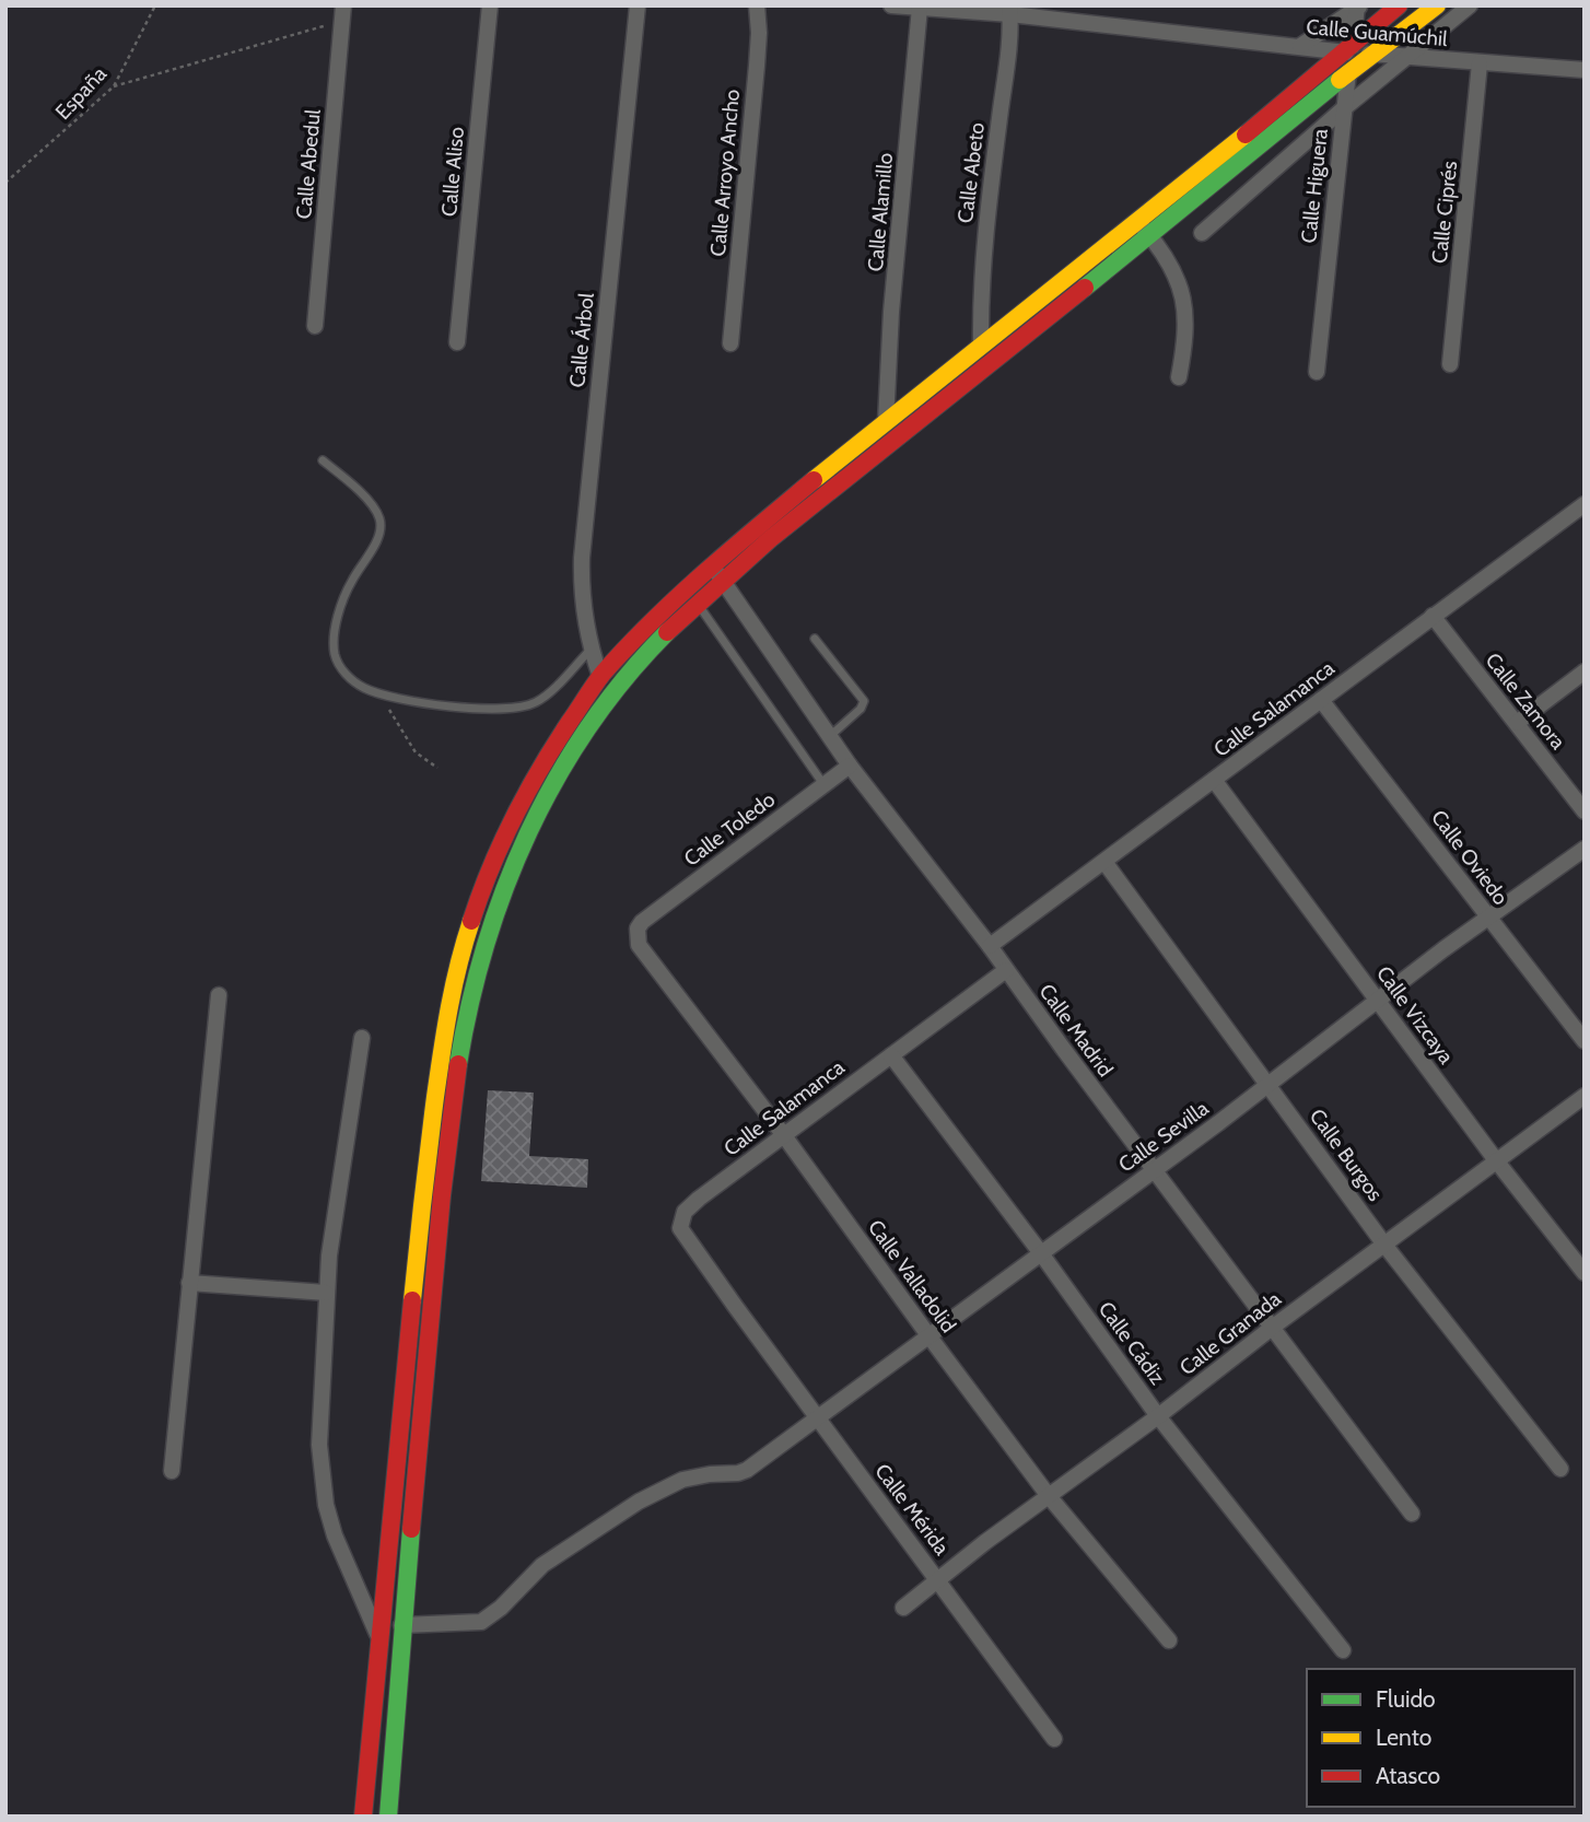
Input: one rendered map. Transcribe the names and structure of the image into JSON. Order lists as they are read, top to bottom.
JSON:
{
  "streets": {
    "street": [
      "Calle Guamúchil",
      "Calle Abedul",
      "Calle Aliso",
      "Calle Arroyo Ancho",
      "Calle Abeto",
      "Calle Higuera",
      "Calle Alamillo",
      "Calle Ciprés",
      "Calle Árbol",
      "Calle Zamora",
      "Calle Salamanca",
      "Calle Toledo",
      "Calle Oviedo",
      "Calle Vizcaya",
      "Calle Madrid",
      "Calle Sevilla",
      "Calle Burgos",
      "Calle Valladolid",
      "Calle Granada",
      "Calle Cádiz",
      "Calle Mérida"
    ],
    "path": ["España"]
  },
  "crossings": [
    ["Calle Guamúchil", "Calle Abeto"],
    ["Calle Guamúchil", "Calle Higuera"],
    ["Calle Guamúchil", "Calle Alamillo"],
    ["Calle Guamúchil", "Calle Ciprés"],
    ["Calle Zamora", "Calle Salamanca"],
    ["Calle Salamanca", "Calle Oviedo"],
    ["Calle Salamanca", "Calle Vizcaya"],
    ["Calle Salamanca", "Calle Madrid"],
    ["Calle Salamanca", "Calle Burgos"],
    ["Calle Salamanca", "Calle Valladolid"],
    ["Calle Salamanca", "Calle Cádiz"],
    ["Calle Salamanca", "Calle Mérida"],
    ["Calle Toledo", "Calle Madrid"],
    ["Calle Toledo", "Calle Valladolid"],
    ["Calle Oviedo", "Calle Sevilla"],
    ["Calle Vizcaya", "Calle Sevilla"],
    ["Calle Vizcaya", "Calle Granada"],
    ["Calle Madrid", "Calle Sevilla"],
    ["Calle Madrid", "Calle Granada"],
    ["Calle Sevilla", "Calle Burgos"],
    ["Calle Sevilla", "Calle Valladolid"],
    ["Calle Sevilla", "Calle Cádiz"],
    ["Calle Sevilla", "Calle Mérida"],
    ["Calle Burgos", "Calle Granada"],
    ["Calle Valladolid", "Calle Granada"],
    ["Calle Granada", "Calle Cádiz"],
    ["Calle Granada", "Calle Mérida"]
  ],
  "legend": ["Fluido", "Lento", "Atasco"]
}
